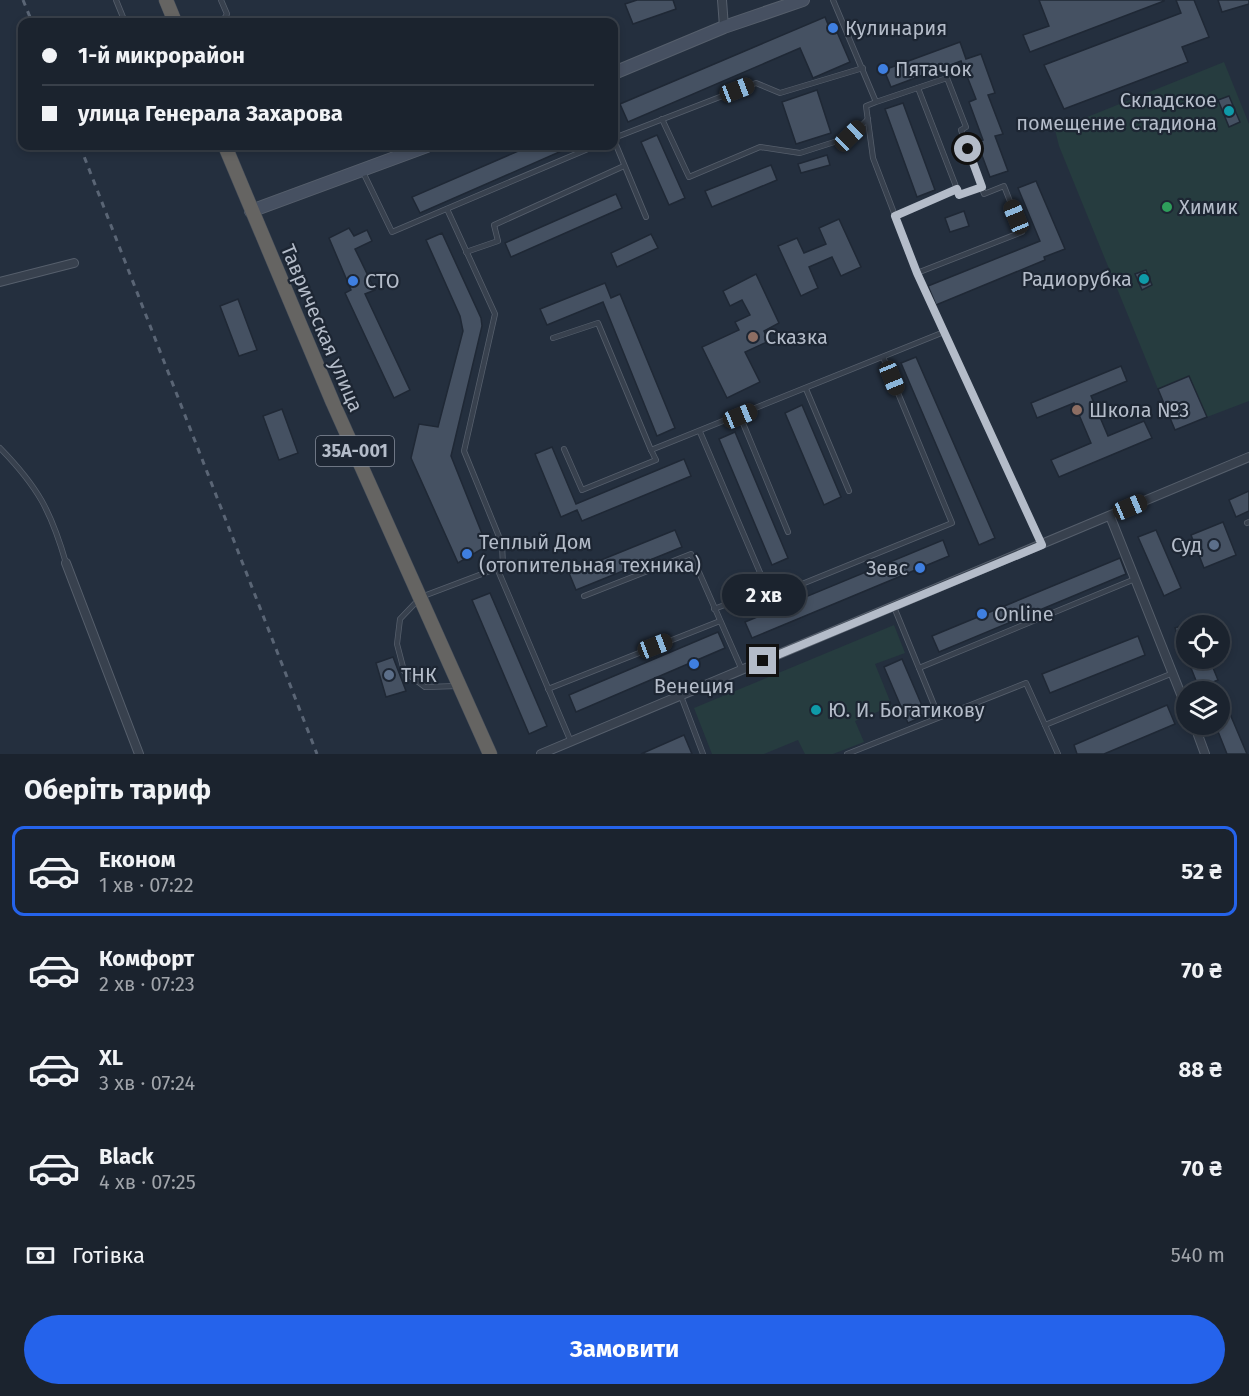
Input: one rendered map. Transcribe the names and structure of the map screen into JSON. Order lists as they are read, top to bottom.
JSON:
{
  "streets": {
    "highway": ["Таврическая улица", "35А-001"]
  },
  "places": [
    "Кулинария",
    "Пятачок",
    "Складское помещение стадиона",
    "Химик",
    "Радиорубка",
    "СТО",
    "Сказка",
    "Школа №3",
    "Суд",
    "Теплый Дом (отопительная техника)",
    "Зевс",
    "Online",
    "Венеция",
    "ТНК",
    "Ю. И. Богатикову"
  ],
  "page": {
    "banner": ["1-й микрорайон", "улица Генерала Захарова"],
    "bubble": "2 хв",
    "heading": "Оберіть тариф",
    "list": [
      {
        "name": "Економ",
        "note": "1 хв · 07:22",
        "value": "52 ₴"
      },
      {
        "name": "Комфорт",
        "note": "2 хв · 07:23",
        "value": "70 ₴"
      },
      {
        "name": "XL",
        "note": "3 хв · 07:24",
        "value": "88 ₴"
      },
      {
        "name": "Black",
        "note": "4 хв · 07:25",
        "value": "70 ₴"
      }
    ],
    "pay": ["Готівка", "540 m"],
    "buttons": "Замовити"
  }
}
